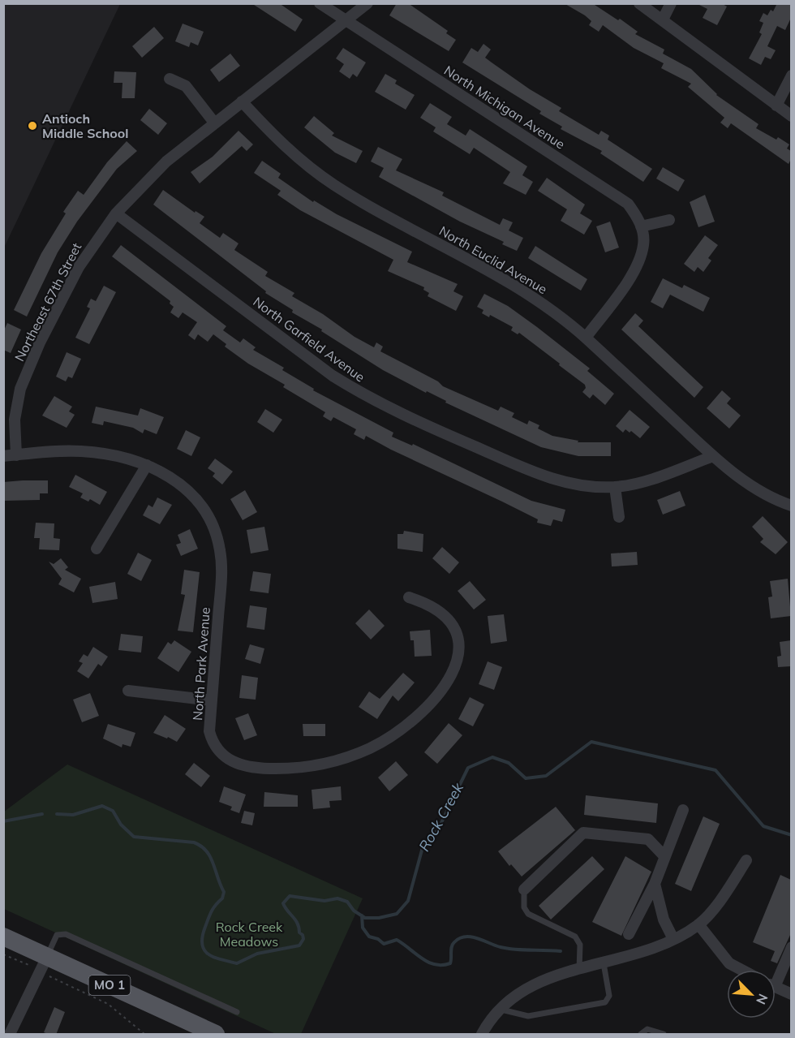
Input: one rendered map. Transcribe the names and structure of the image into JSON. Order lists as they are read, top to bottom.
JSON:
{
  "streets": {
    "main road": ["MO 1"],
    "street": [
      "North Michigan Avenue",
      "North Euclid Avenue",
      "Northeast 67th Street",
      "North Garfield Avenue",
      "North Park Avenue"
    ]
  },
  "crossings": [
    ["North Michigan Avenue", "Northeast 67th Street"],
    ["North Euclid Avenue", "Northeast 67th Street"],
    ["North Euclid Avenue", "North Garfield Avenue"],
    ["Northeast 67th Street", "North Garfield Avenue"],
    ["Northeast 67th Street", "North Park Avenue"]
  ],
  "water": ["Rock Creek"],
  "parks": ["Rock Creek Meadows"],
  "places": ["Antioch Middle School"],
  "north": "bottom right"
}
